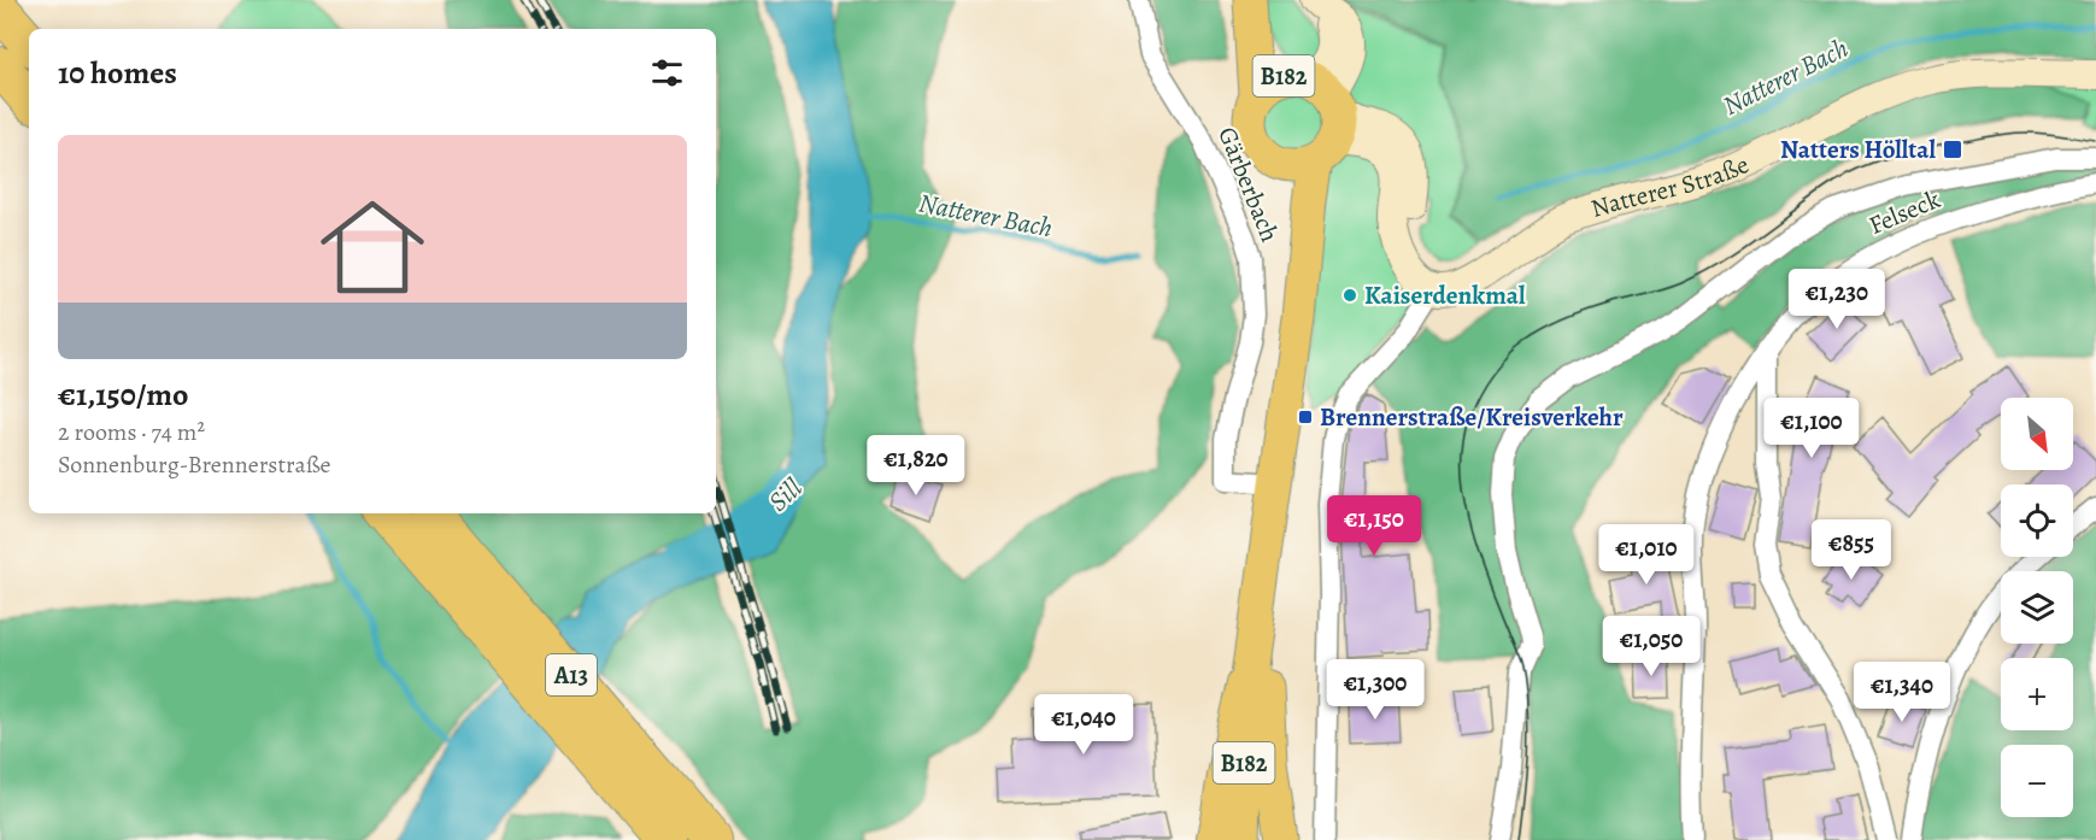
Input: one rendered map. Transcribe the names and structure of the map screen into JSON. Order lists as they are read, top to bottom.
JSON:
{
  "streets": {
    "highway": ["A13"],
    "main road": ["B182"],
    "street": ["Gärberbach", "Natterer Straße", "Felseck"]
  },
  "crossings": [
    ["B182", "Gärberbach"]
  ],
  "water": ["Natterer Bach", "Sill"],
  "places": {
    "transit": ["Natters Hölltal", "Brennerstraße/Kreisverkehr"],
    "other": ["Kaiserdenkmal"]
  },
  "north": "bottom right",
  "page": {
    "heading": "10 homes",
    "list": [
      {
        "name": "€1,150/mo",
        "note": "2 rooms · 74 m² · Sonnenburg-Brennerstraße"
      }
    ],
    "price": [
      "€1,230",
      "€1,100",
      "€1,820",
      "€1,150",
      "€855",
      "€1,010",
      "€1,050",
      "€1,300",
      "€1,340",
      "€1,040"
    ],
    "map_buttons": ["+", "−"]
  }
}
